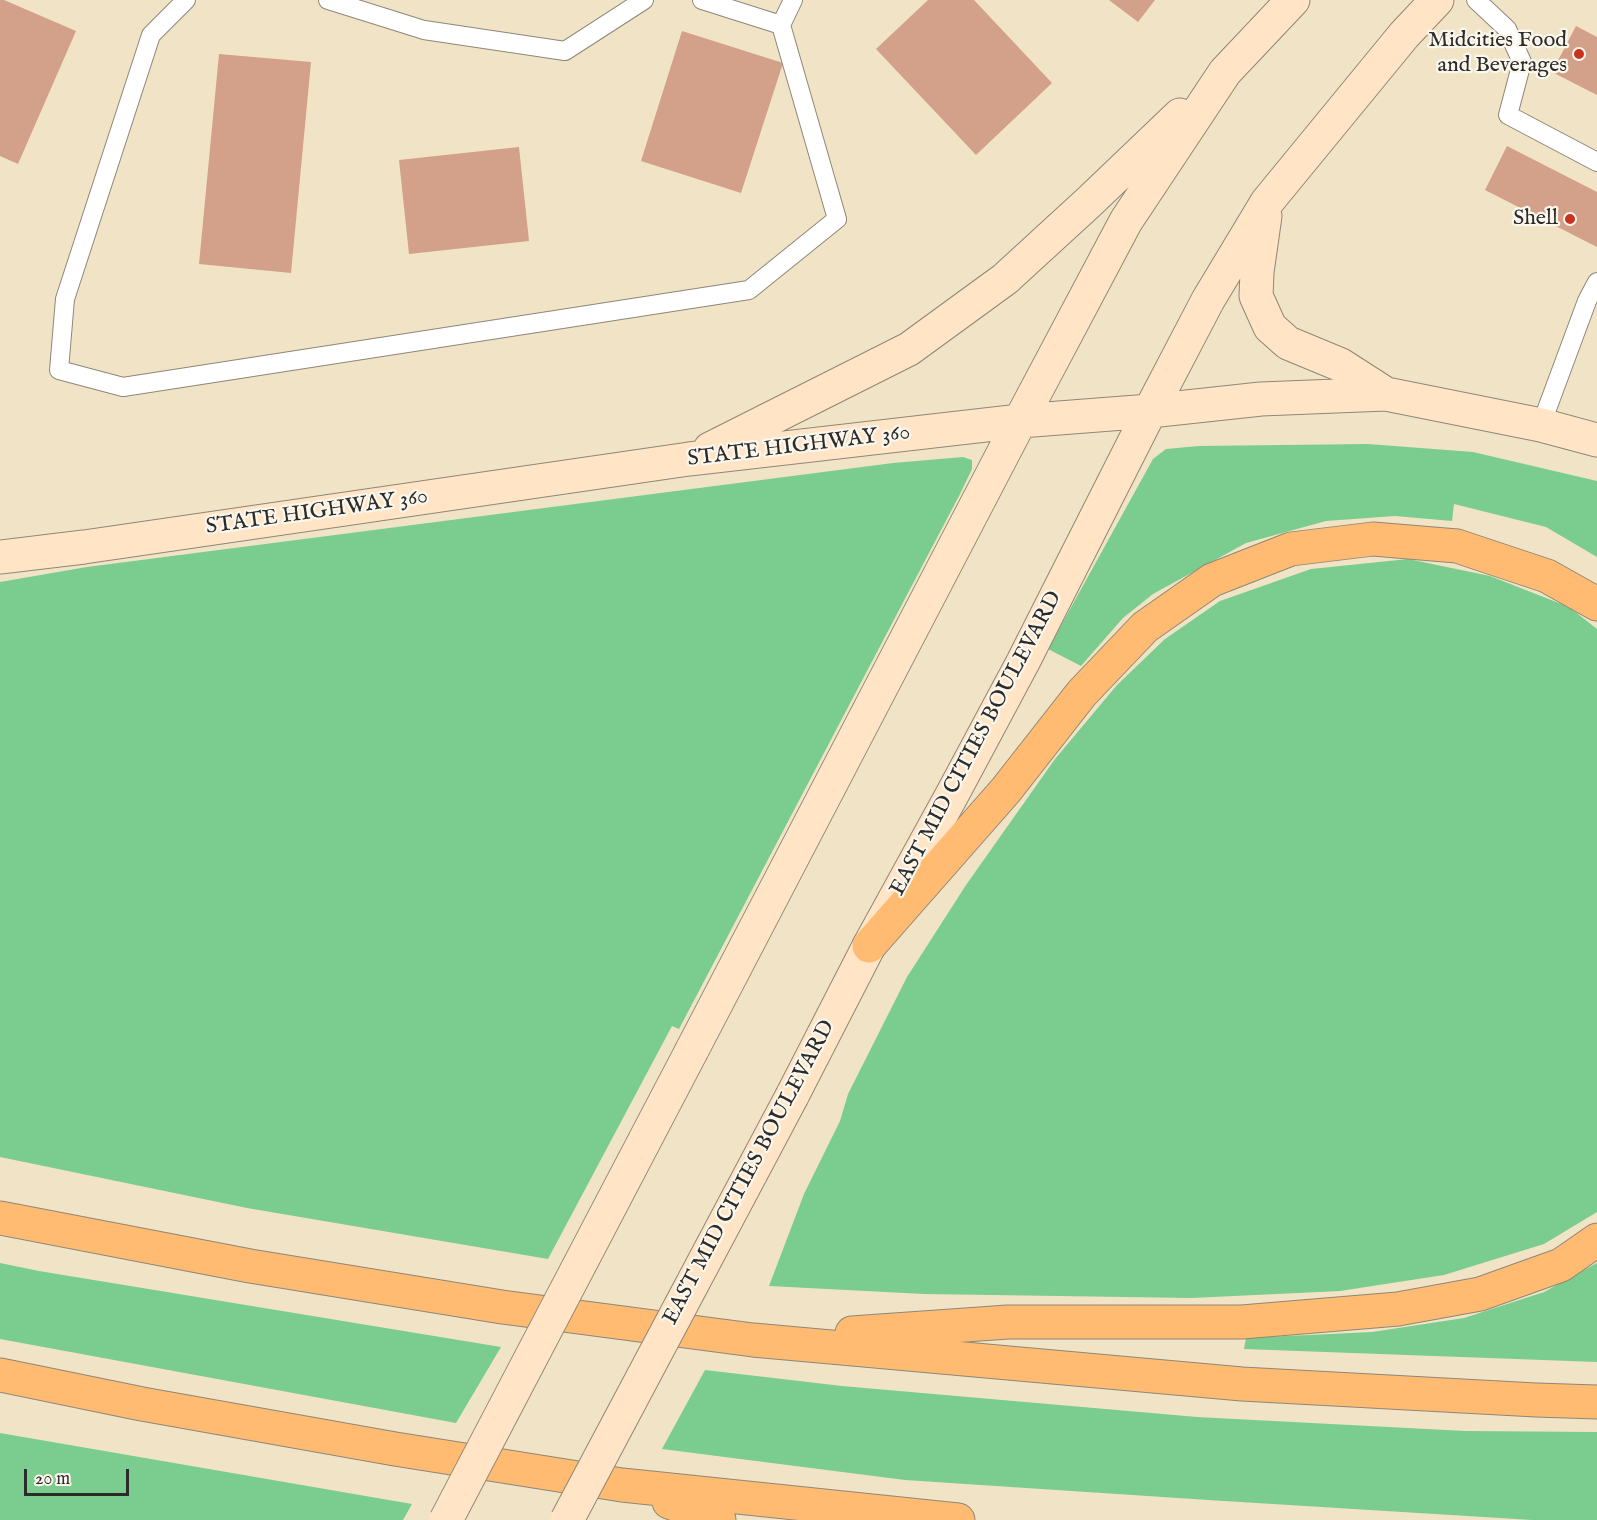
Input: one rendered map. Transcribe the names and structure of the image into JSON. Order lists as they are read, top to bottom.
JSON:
{
  "streets": {
    "main road": ["STATE HIGHWAY 360", "EAST MID CITIES BOULEVARD"]
  },
  "crossings": [
    ["STATE HIGHWAY 360", "EAST MID CITIES BOULEVARD"]
  ],
  "places": ["Midcities Food and Beverages", "Shell"],
  "scale_bar": "20 m"
}
